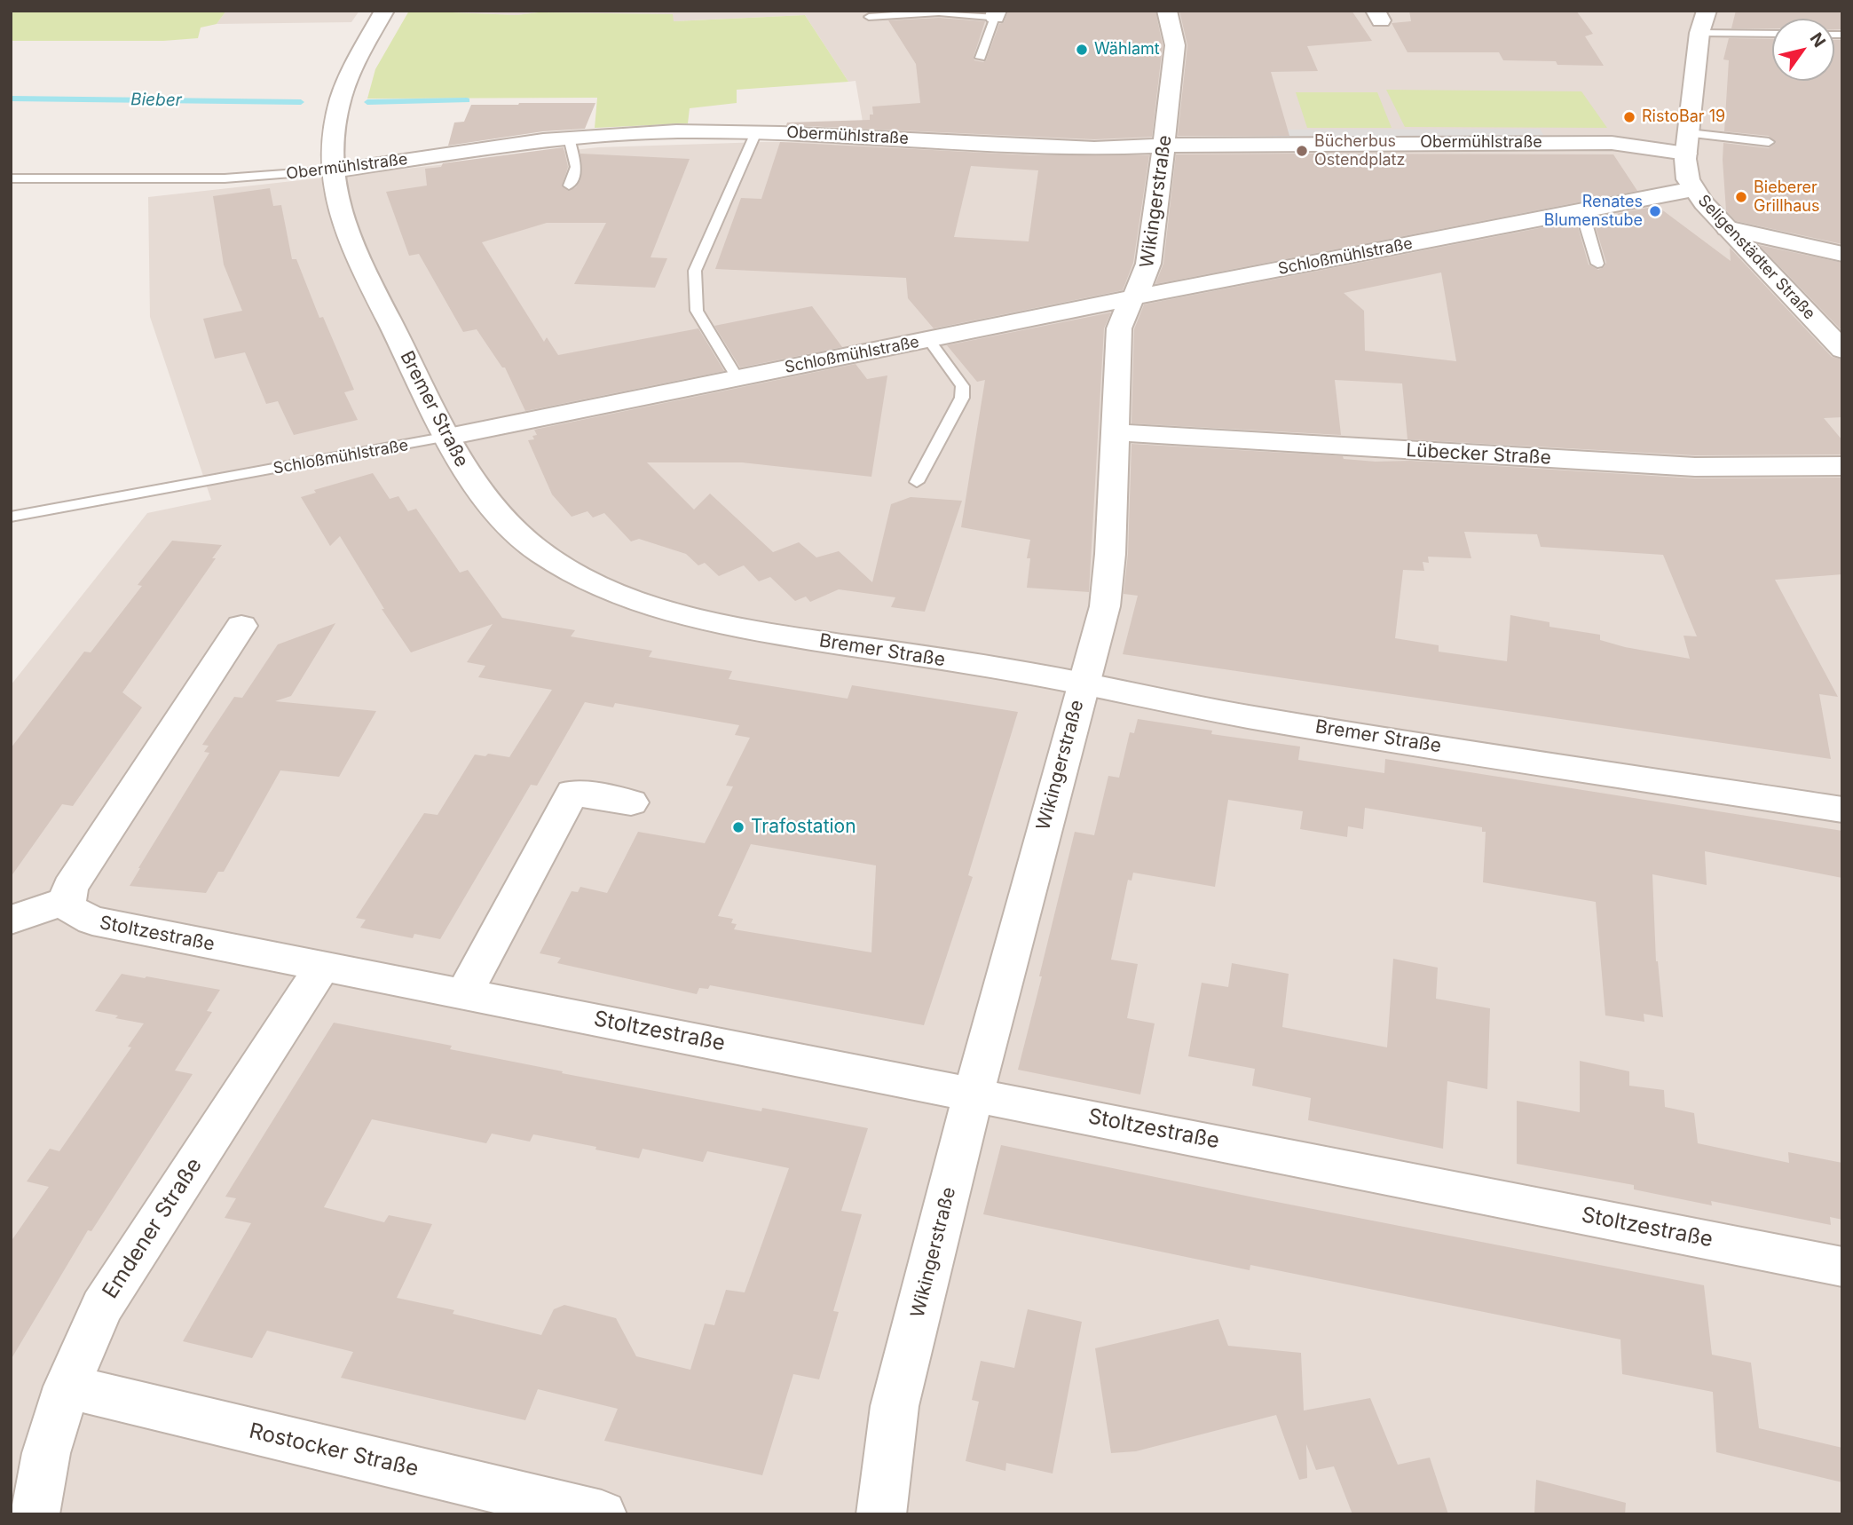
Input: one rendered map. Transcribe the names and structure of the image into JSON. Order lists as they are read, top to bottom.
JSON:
{
  "streets": {
    "street": [
      "Obermühlstraße",
      "Wikingerstraße",
      "Schloßmühlstraße",
      "Seligenstädter Straße",
      "Bremer Straße",
      "Lübecker Straße",
      "Stoltzestraße",
      "Emdener Straße",
      "Rostocker Straße"
    ]
  },
  "crossings": [
    ["Obermühlstraße", "Wikingerstraße"],
    ["Obermühlstraße", "Seligenstädter Straße"],
    ["Obermühlstraße", "Bremer Straße"],
    ["Wikingerstraße", "Schloßmühlstraße"],
    ["Wikingerstraße", "Bremer Straße"],
    ["Wikingerstraße", "Lübecker Straße"],
    ["Wikingerstraße", "Stoltzestraße"],
    ["Schloßmühlstraße", "Seligenstädter Straße"],
    ["Schloßmühlstraße", "Bremer Straße"],
    ["Stoltzestraße", "Emdener Straße"],
    ["Emdener Straße", "Rostocker Straße"]
  ],
  "water": ["Bieber"],
  "places": [
    "Wählamt",
    "RistoBar 19",
    "Bücherbus Ostendplatz",
    "Bieberer Grillhaus",
    "Renates Blumenstube",
    "Trafostation"
  ],
  "north": "top right"
}
